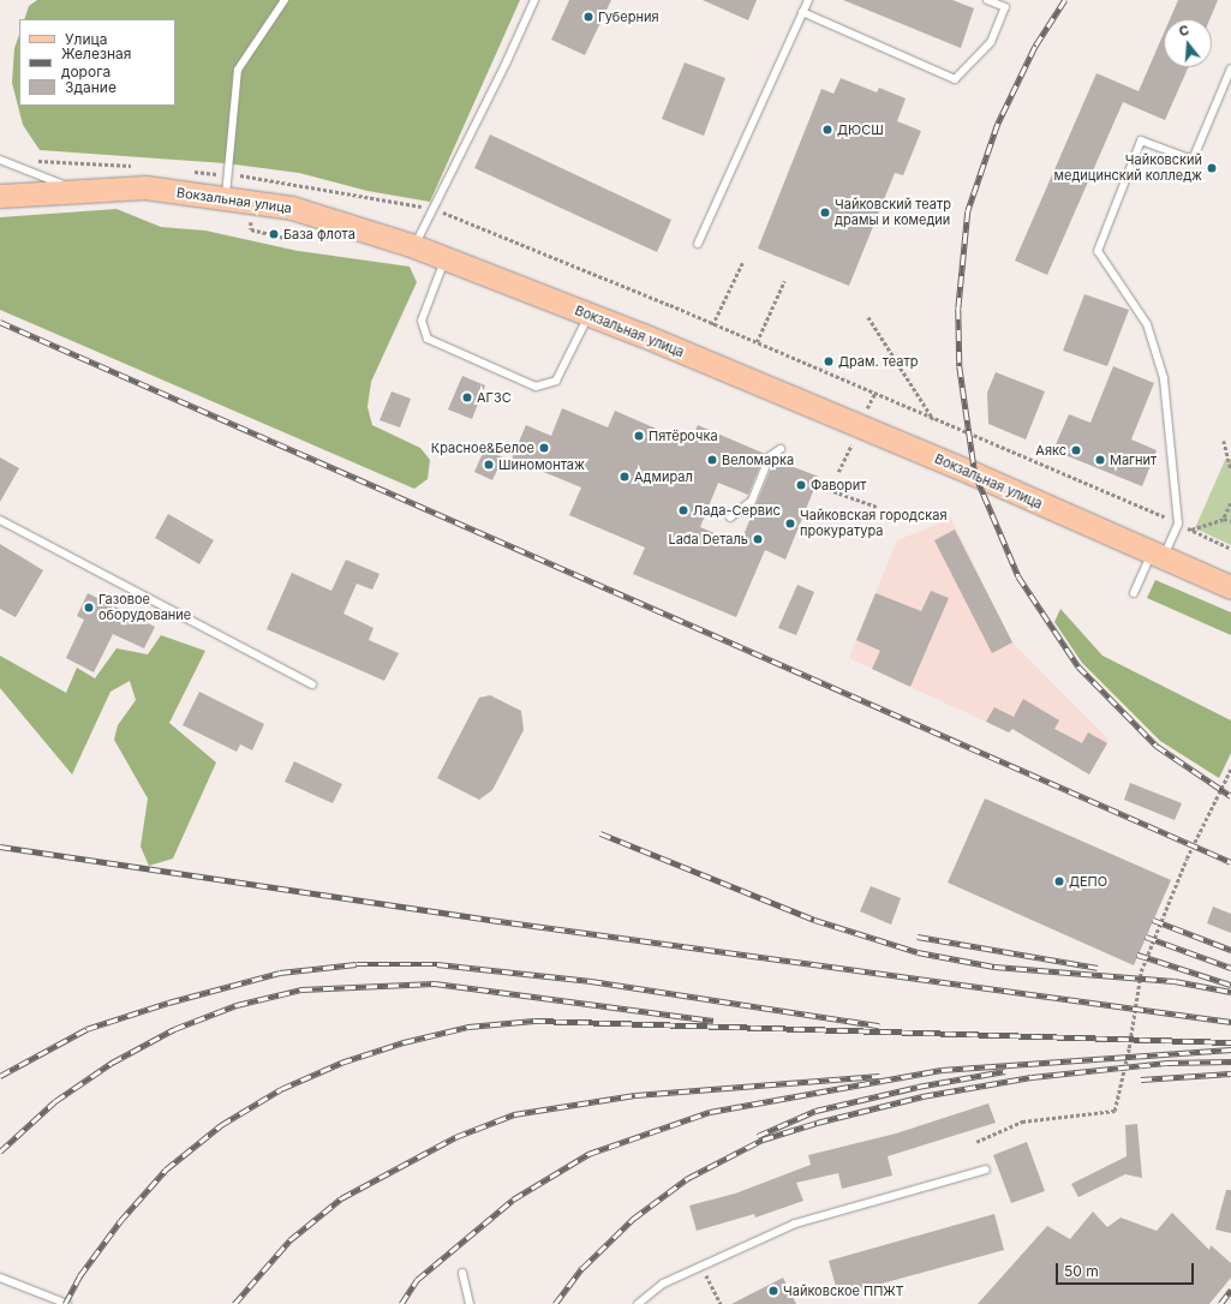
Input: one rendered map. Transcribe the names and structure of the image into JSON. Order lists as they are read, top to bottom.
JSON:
{
  "streets": {
    "main road": ["Вокзальная улица"]
  },
  "places": [
    "Губерния",
    "ДЮСШ",
    "Чайковский медицинский колледж",
    "Чайковский театр драмы и комедии",
    "База флота",
    "Драм. театр",
    "АГЗС",
    "Пятёрочка",
    "Красное&Белое",
    "Аякс",
    "Веломарка",
    "Магнит",
    "Шиномонтаж",
    "Адмирал",
    "Фаворит",
    "Лада-Сервис",
    "Чайковская городская прокуратура",
    "Lada Dеталь",
    "Газовое оборудование",
    "ДЕПО",
    "Чайковское ППЖТ"
  ],
  "legend": ["Улица", "Железная дорога", "Здание"],
  "scale_bar": "50 m",
  "north": "top"
}
